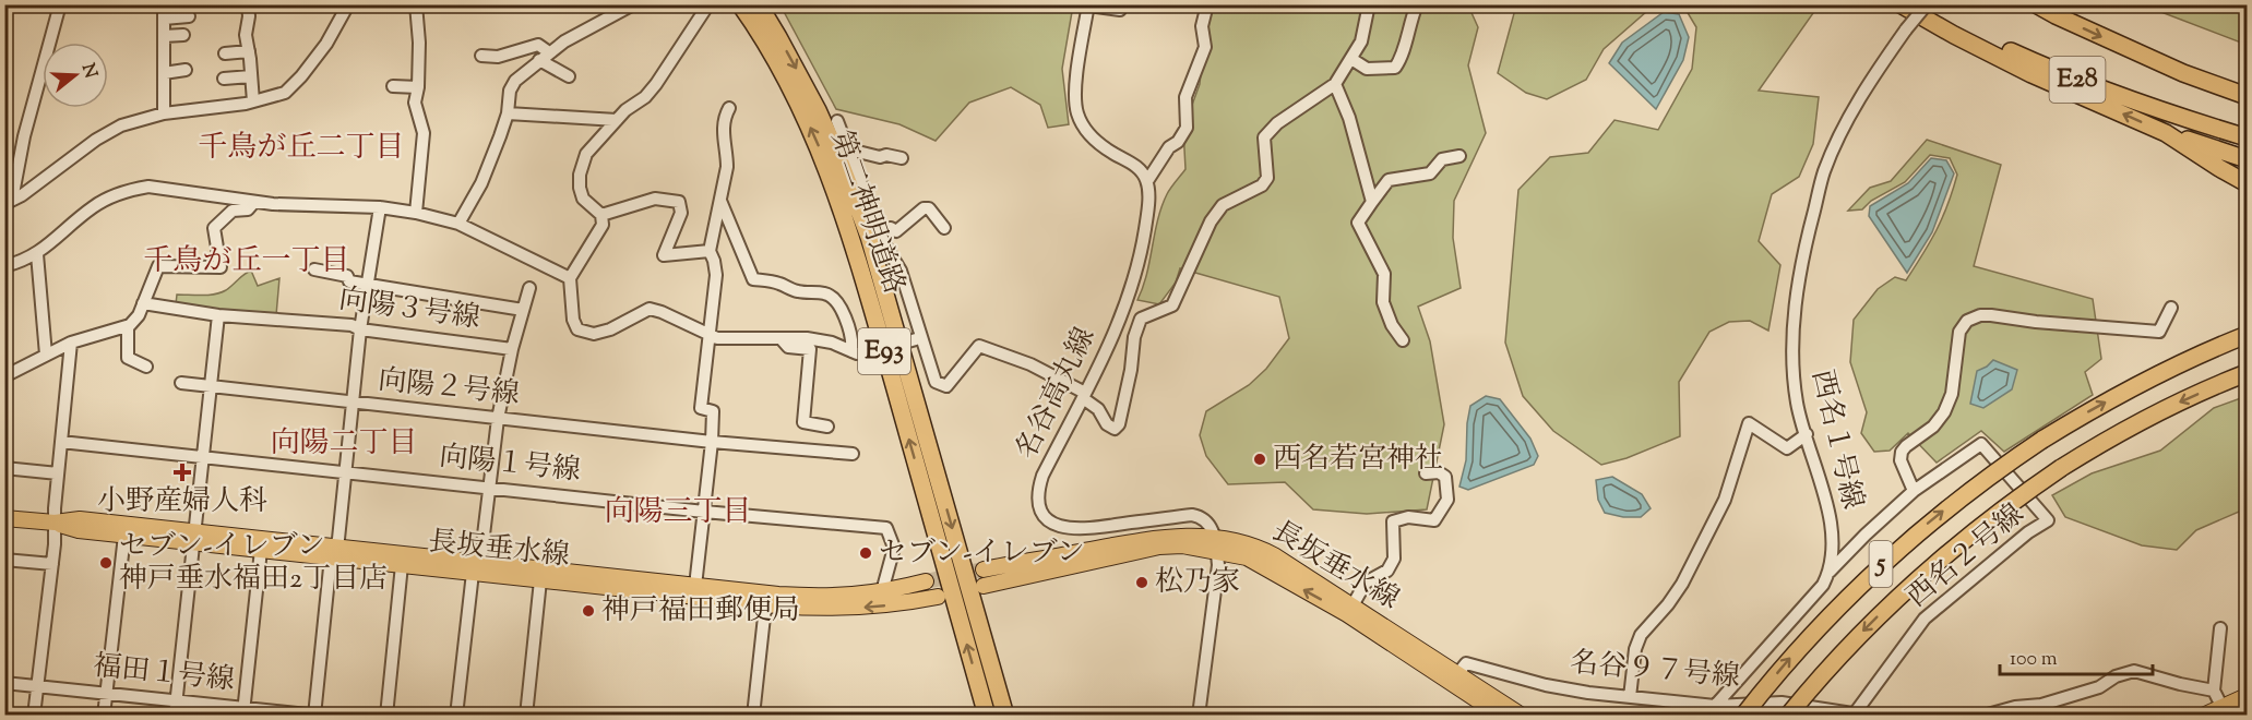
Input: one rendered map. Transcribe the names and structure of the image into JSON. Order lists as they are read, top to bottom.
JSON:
{
  "streets": {
    "highway": [
      "E28",
      "第二神明道路",
      "E93",
      "5"
    ],
    "main road": ["長坂垂水線"],
    "street": [
      "向陽３号線",
      "向陽２号線",
      "名谷高丸線",
      "西名１号線",
      "向陽１号線",
      "西名２号線",
      "名谷９７号線",
      "福田１号線"
    ]
  },
  "crossings": [
    ["名谷高丸線", "長坂垂水線"],
    ["西名１号線", "西名２号線"],
    ["向陽１号線", "長坂垂水線"],
    ["長坂垂水線", "名谷９７号線"],
    ["西名２号線", "名谷９７号線"]
  ],
  "districts": [
    "千鳥が丘二丁目",
    "千鳥が丘一丁目",
    "向陽二丁目",
    "向陽三丁目"
  ],
  "places": {
    "other": [
      "西名若宮神社",
      "セブン-イレブン",
      "セブン-イレブン 神戸垂水福田2丁目店",
      "松乃家",
      "神戸福田郵便局"
    ],
    "health": ["小野産婦人科"]
  },
  "scale_bar": "100 m",
  "north": "right"
}
